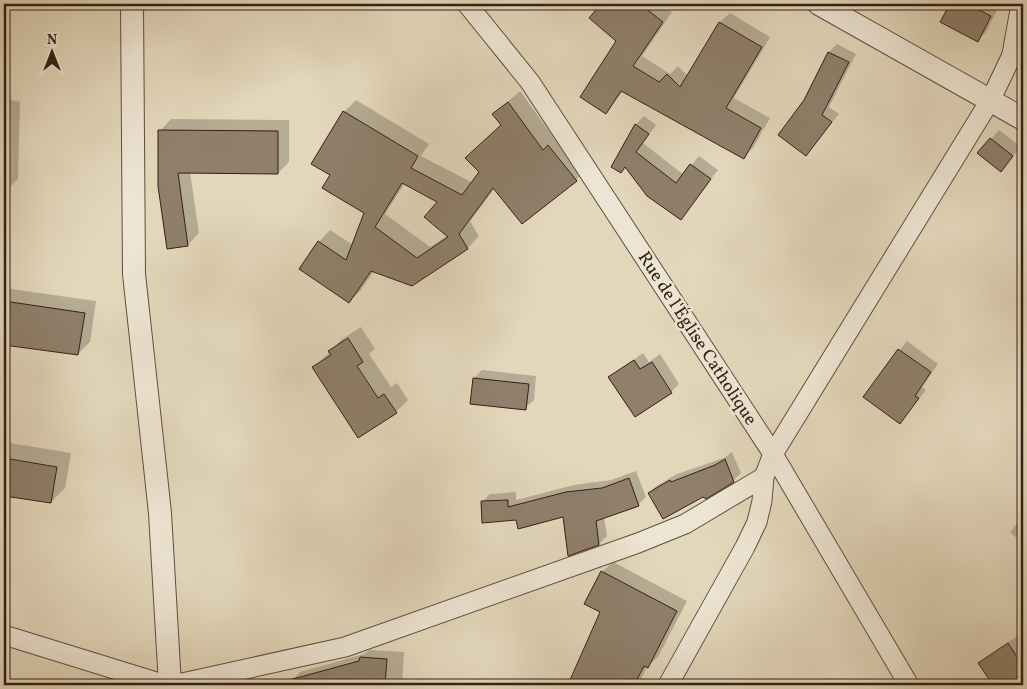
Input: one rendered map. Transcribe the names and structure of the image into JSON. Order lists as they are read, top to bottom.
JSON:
{
  "streets": {
    "street": ["Rue de l'Église Catholique"]
  },
  "north": "top"
}
